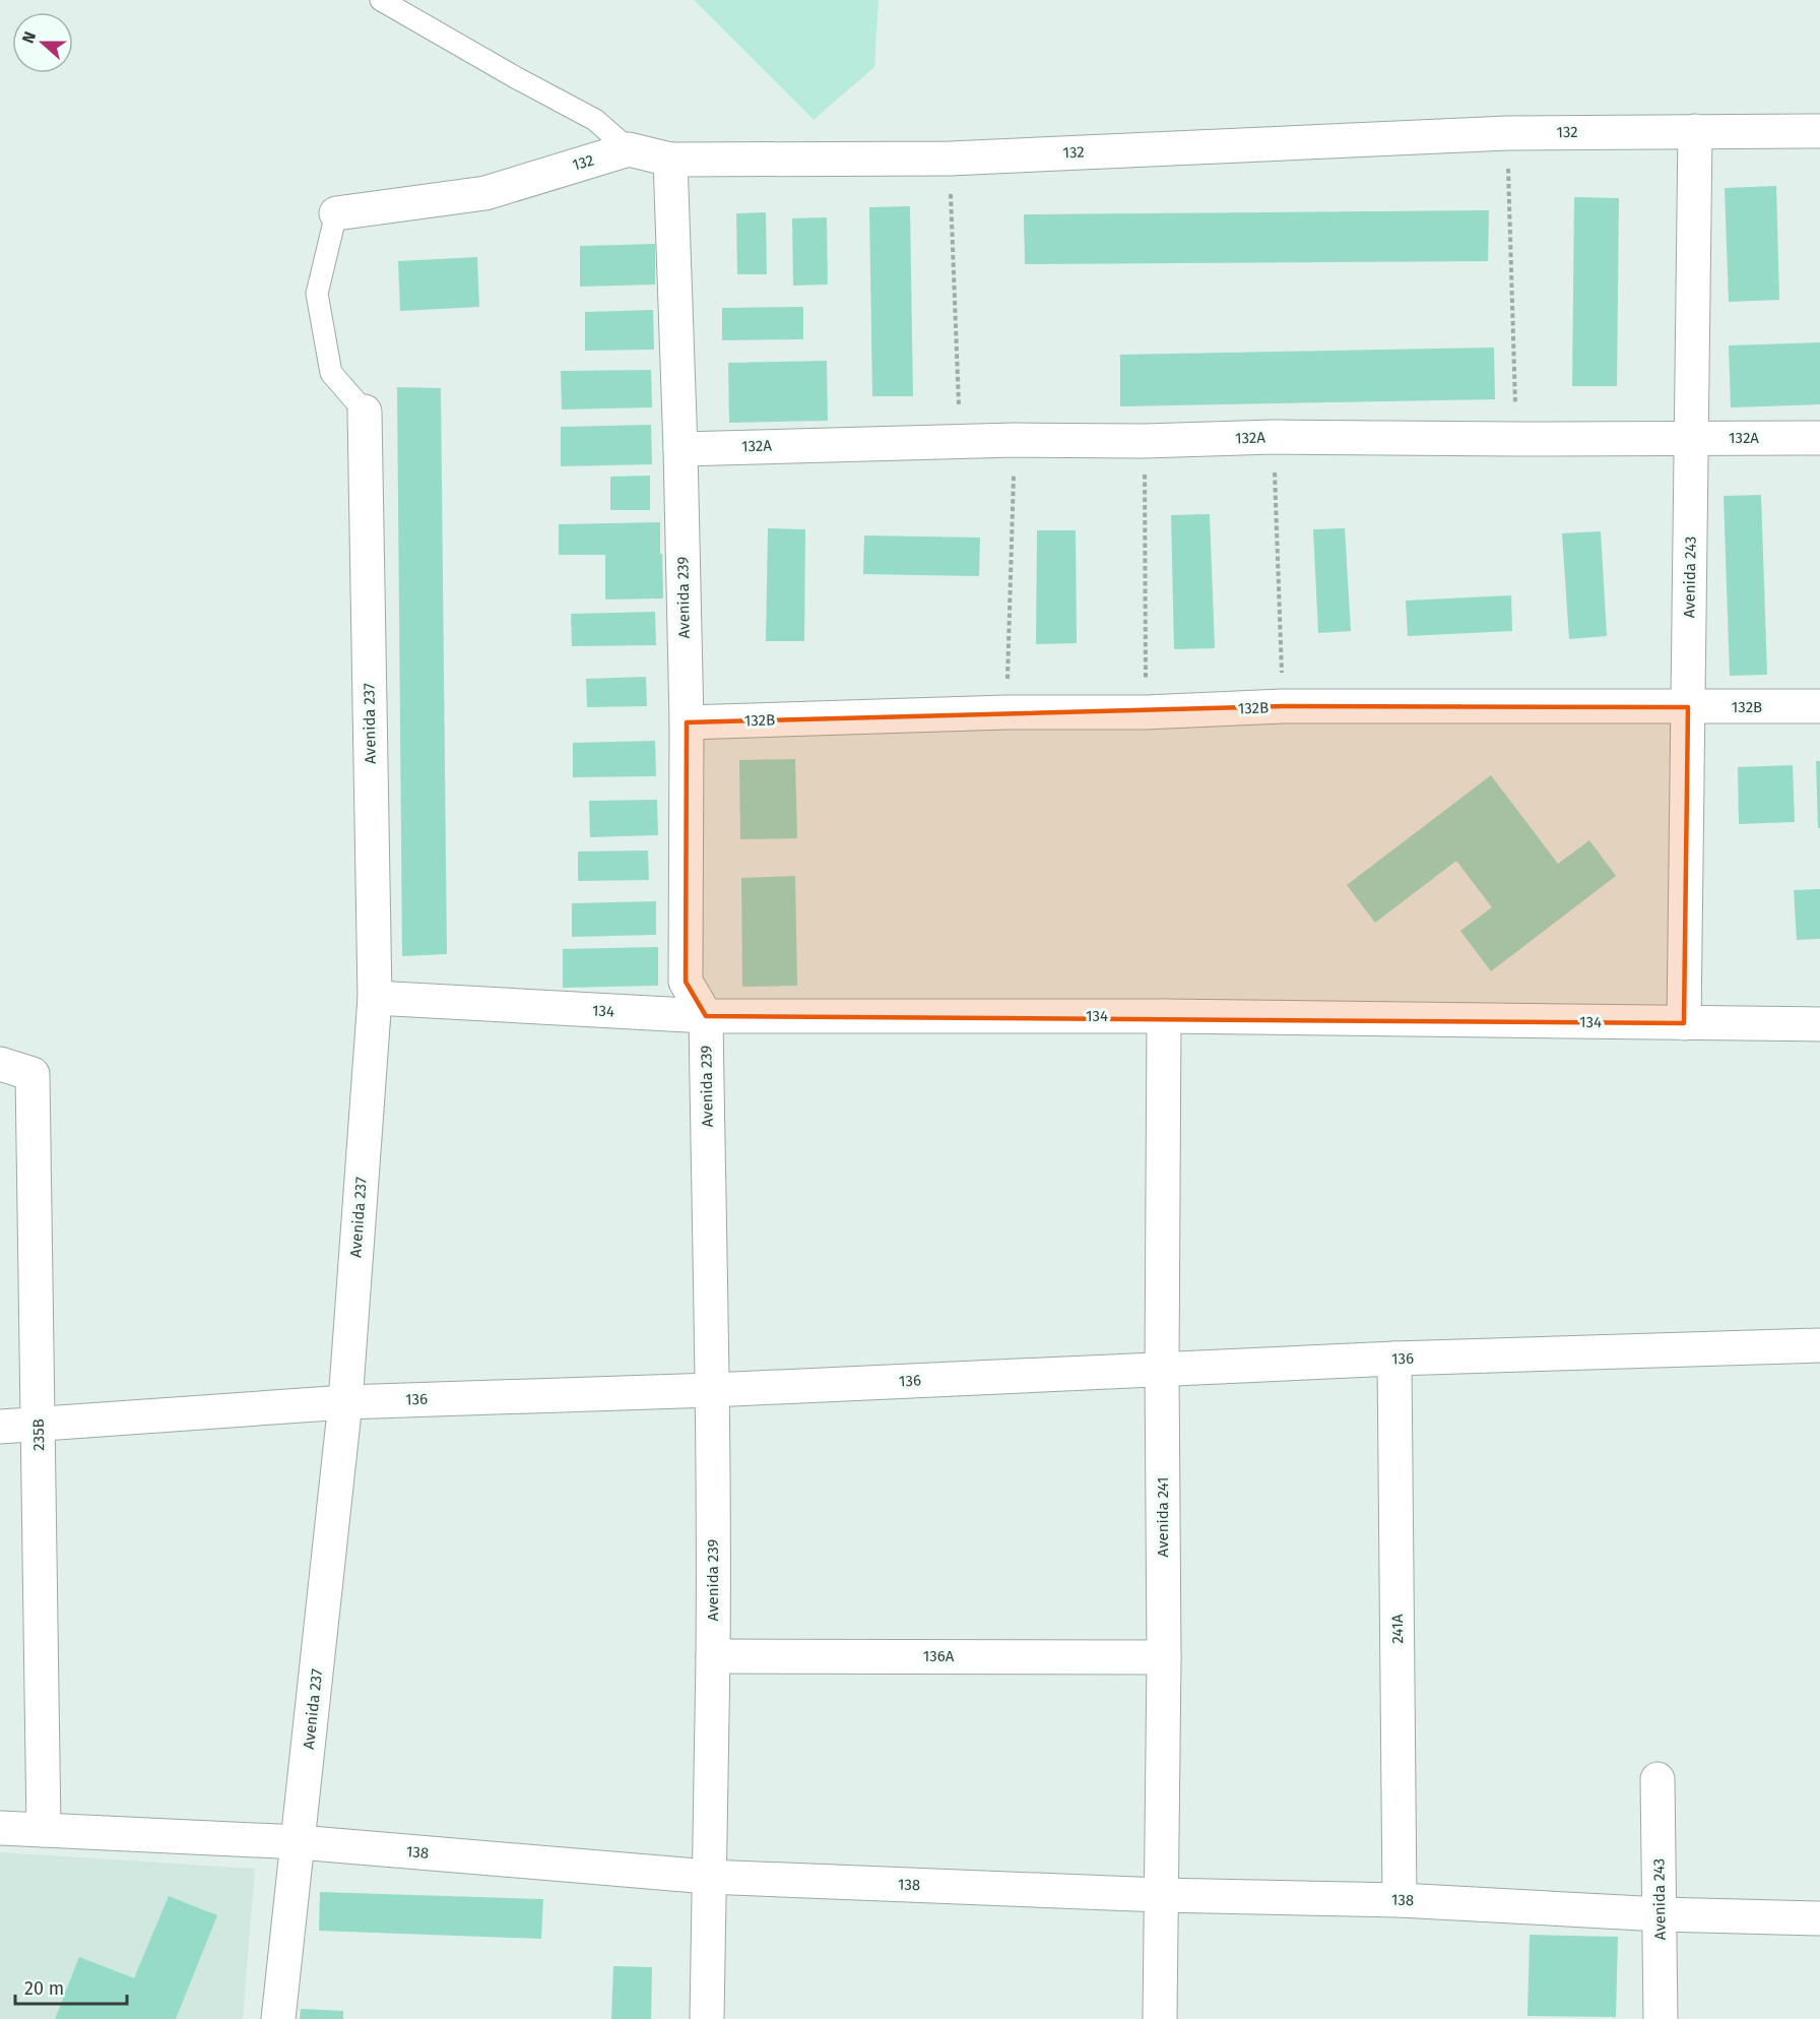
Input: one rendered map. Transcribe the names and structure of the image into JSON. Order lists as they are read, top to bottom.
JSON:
{
  "streets": {
    "street": [
      "132",
      "132A",
      "Avenida 243",
      "Avenida 239",
      "132B",
      "Avenida 237",
      "134",
      "136",
      "235B",
      "Avenida 241",
      "241A",
      "136A",
      "138"
    ]
  },
  "crossings": [
    ["132", "Avenida 243"],
    ["132", "Avenida 239"],
    ["132A", "Avenida 243"],
    ["132A", "Avenida 239"],
    ["Avenida 243", "132B"],
    ["Avenida 243", "134"],
    ["Avenida 243", "138"],
    ["Avenida 239", "132B"],
    ["Avenida 239", "134"],
    ["Avenida 239", "136"],
    ["Avenida 239", "136A"],
    ["Avenida 239", "138"],
    ["Avenida 237", "134"],
    ["Avenida 237", "136"],
    ["Avenida 237", "138"],
    ["134", "Avenida 241"],
    ["136", "235B"],
    ["136", "Avenida 241"],
    ["136", "241A"],
    ["235B", "138"],
    ["Avenida 241", "136A"],
    ["Avenida 241", "138"],
    ["241A", "138"]
  ],
  "scale_bar": "20 m",
  "north": "left"
}
